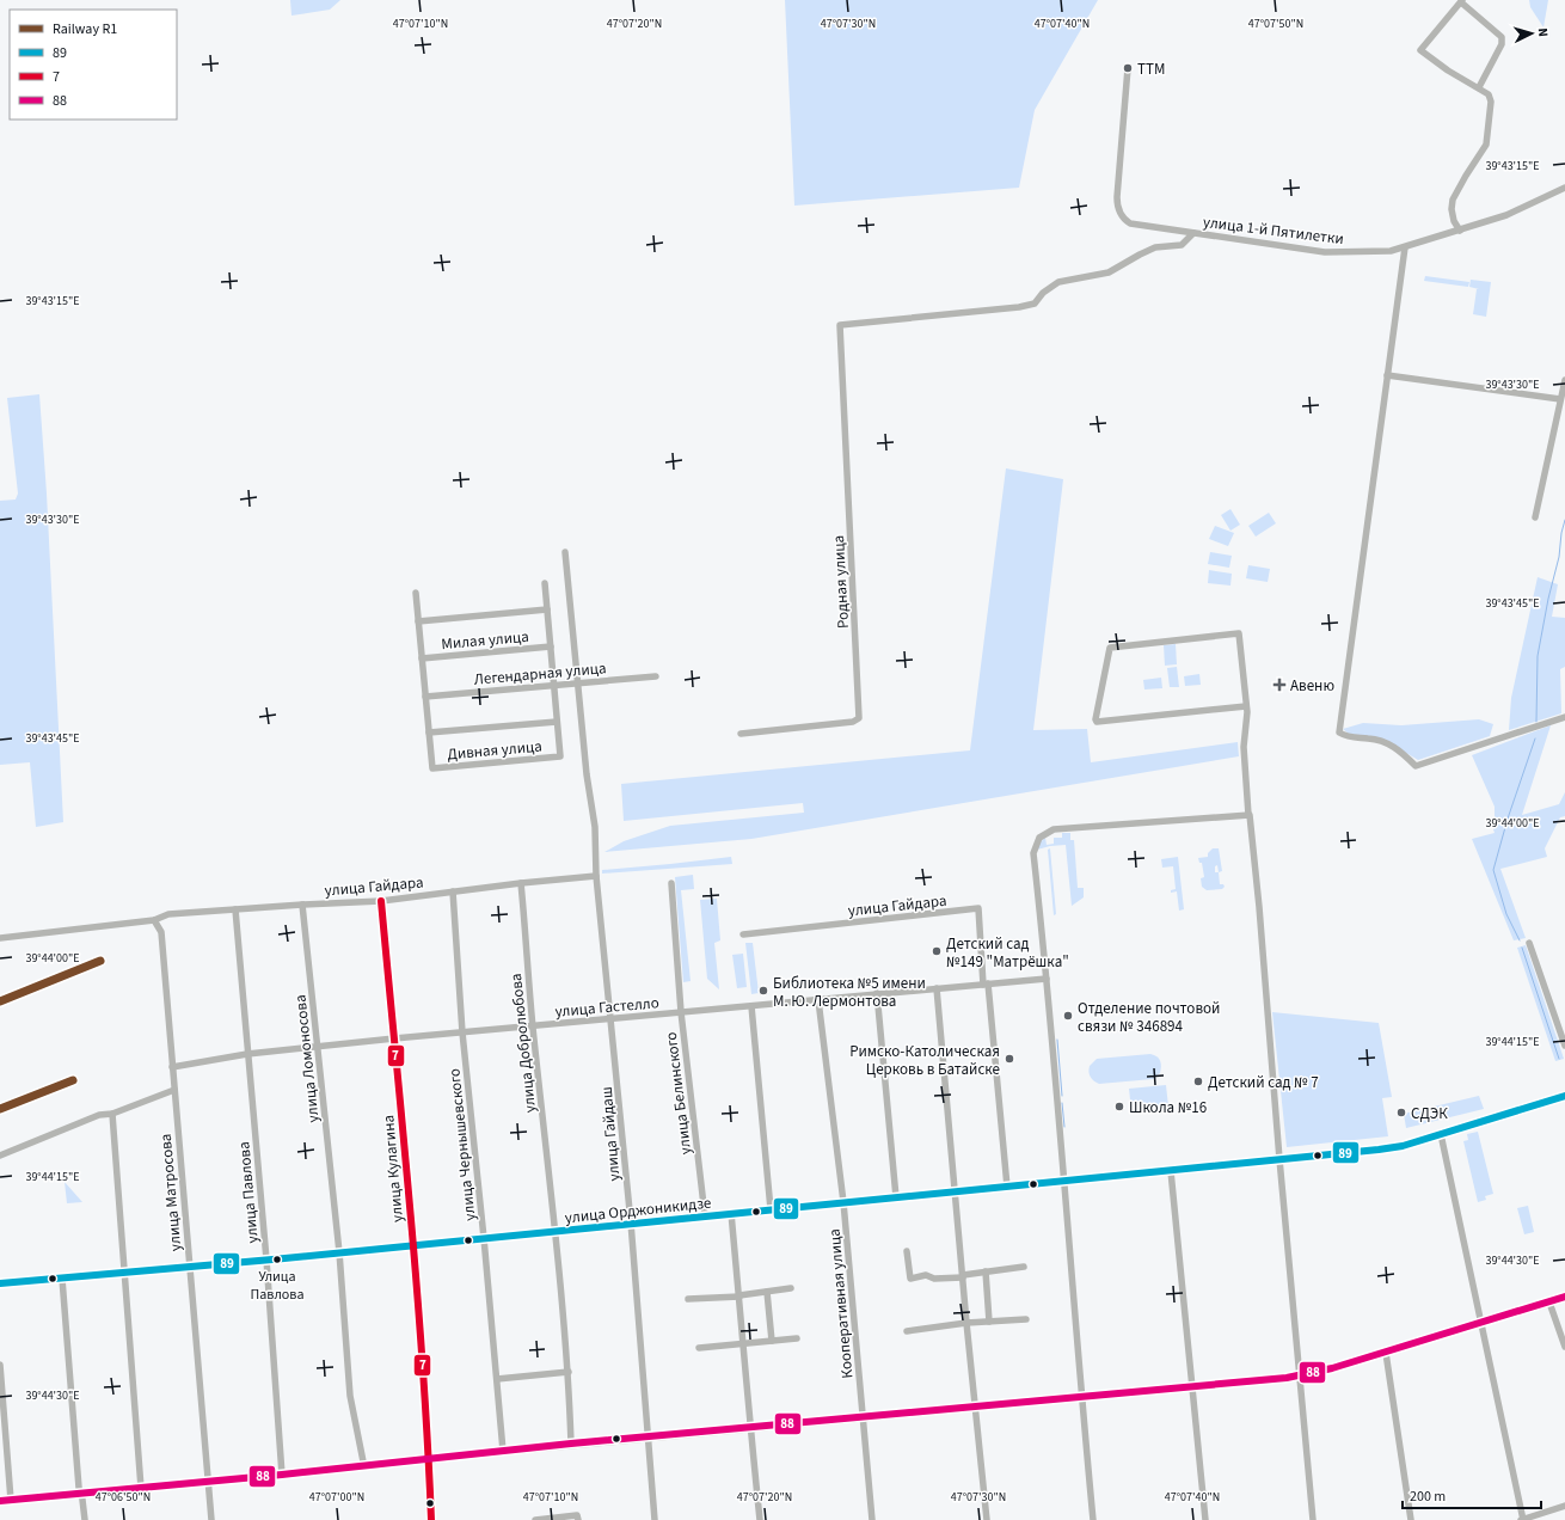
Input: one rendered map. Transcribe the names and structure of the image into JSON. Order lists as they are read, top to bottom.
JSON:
{
  "streets": {
    "main road": ["улица Кулагина"],
    "street": [
      "улица 1-й Пятилетки",
      "Родная улица",
      "Милая улица",
      "Легендарная улица",
      "Дивная улица",
      "улица Гайдара",
      "улица Гастелло",
      "улица Добролюбова",
      "улица Ломоносова",
      "улица Белинского",
      "улица Гайдаш",
      "улица Чернышевского",
      "улица Матросова",
      "улица Павлова",
      "улица Орджоникидзе",
      "Кооперативная улица"
    ]
  },
  "crossings": [
    ["улица 1-й Пятилетки", "Родная улица"],
    ["Милая улица", "Дивная улица"],
    ["Легендарная улица", "Дивная улица"],
    ["Легендарная улица", "улица Гайдаш"],
    ["улица Гайдара", "улица Гастелло"],
    ["улица Гайдара", "улица Добролюбова"],
    ["улица Гайдара", "улица Ломоносова"],
    ["улица Гайдара", "улица Гайдаш"],
    ["улица Гайдара", "улица Чернышевского"],
    ["улица Гайдара", "улица Кулагина"],
    ["улица Гайдара", "улица Матросова"],
    ["улица Гайдара", "улица Павлова"],
    ["улица Гастелло", "улица Добролюбова"],
    ["улица Гастелло", "улица Ломоносова"],
    ["улица Гастелло", "улица Белинского"],
    ["улица Гастелло", "улица Гайдаш"],
    ["улица Гастелло", "улица Чернышевского"],
    ["улица Гастелло", "улица Кулагина"],
    ["улица Гастелло", "улица Матросова"],
    ["улица Гастелло", "улица Павлова"],
    ["улица Гастелло", "Кооперативная улица"],
    ["улица Добролюбова", "улица Орджоникидзе"],
    ["улица Ломоносова", "улица Орджоникидзе"],
    ["улица Белинского", "улица Орджоникидзе"],
    ["улица Гайдаш", "улица Орджоникидзе"],
    ["улица Чернышевского", "улица Орджоникидзе"],
    ["улица Кулагина", "улица Орджоникидзе"],
    ["улица Матросова", "улица Орджоникидзе"],
    ["улица Павлова", "улица Орджоникидзе"],
    ["улица Орджоникидзе", "Кооперативная улица"]
  ],
  "places": {
    "other": [
      "ТТМ",
      "Детский сад №149 \"Матрёшка\"",
      "Библиотека №5 имени М. Ю. Лермонтова",
      "Отделение почтовой связи № 346894",
      "Римско-Католическая Церковь в Батайске",
      "Детский сад № 7",
      "Школа №16",
      "СДЭК",
      "Улица Павлова"
    ],
    "health": ["Авеню"]
  },
  "lines": [
    "transit line 7",
    "rail line R1",
    "transit line 89",
    "transit line 88"
  ],
  "legend": [
    "Railway R1",
    "89",
    "7",
    "88"
  ],
  "scale_bar": "200 m",
  "north": "right",
  "coordinates": [
    "47°07'10\"N",
    "47°07'20\"N",
    "47°07'30\"N",
    "47°07'40\"N",
    "47°07'50\"N",
    "39°43'15\"E",
    "39°43'30\"E",
    "39°43'45\"E",
    "39°44'00\"E",
    "39°44'15\"E",
    "39°44'30\"E",
    "47°06'50\"N",
    "47°07'00\"N"
  ]
}
